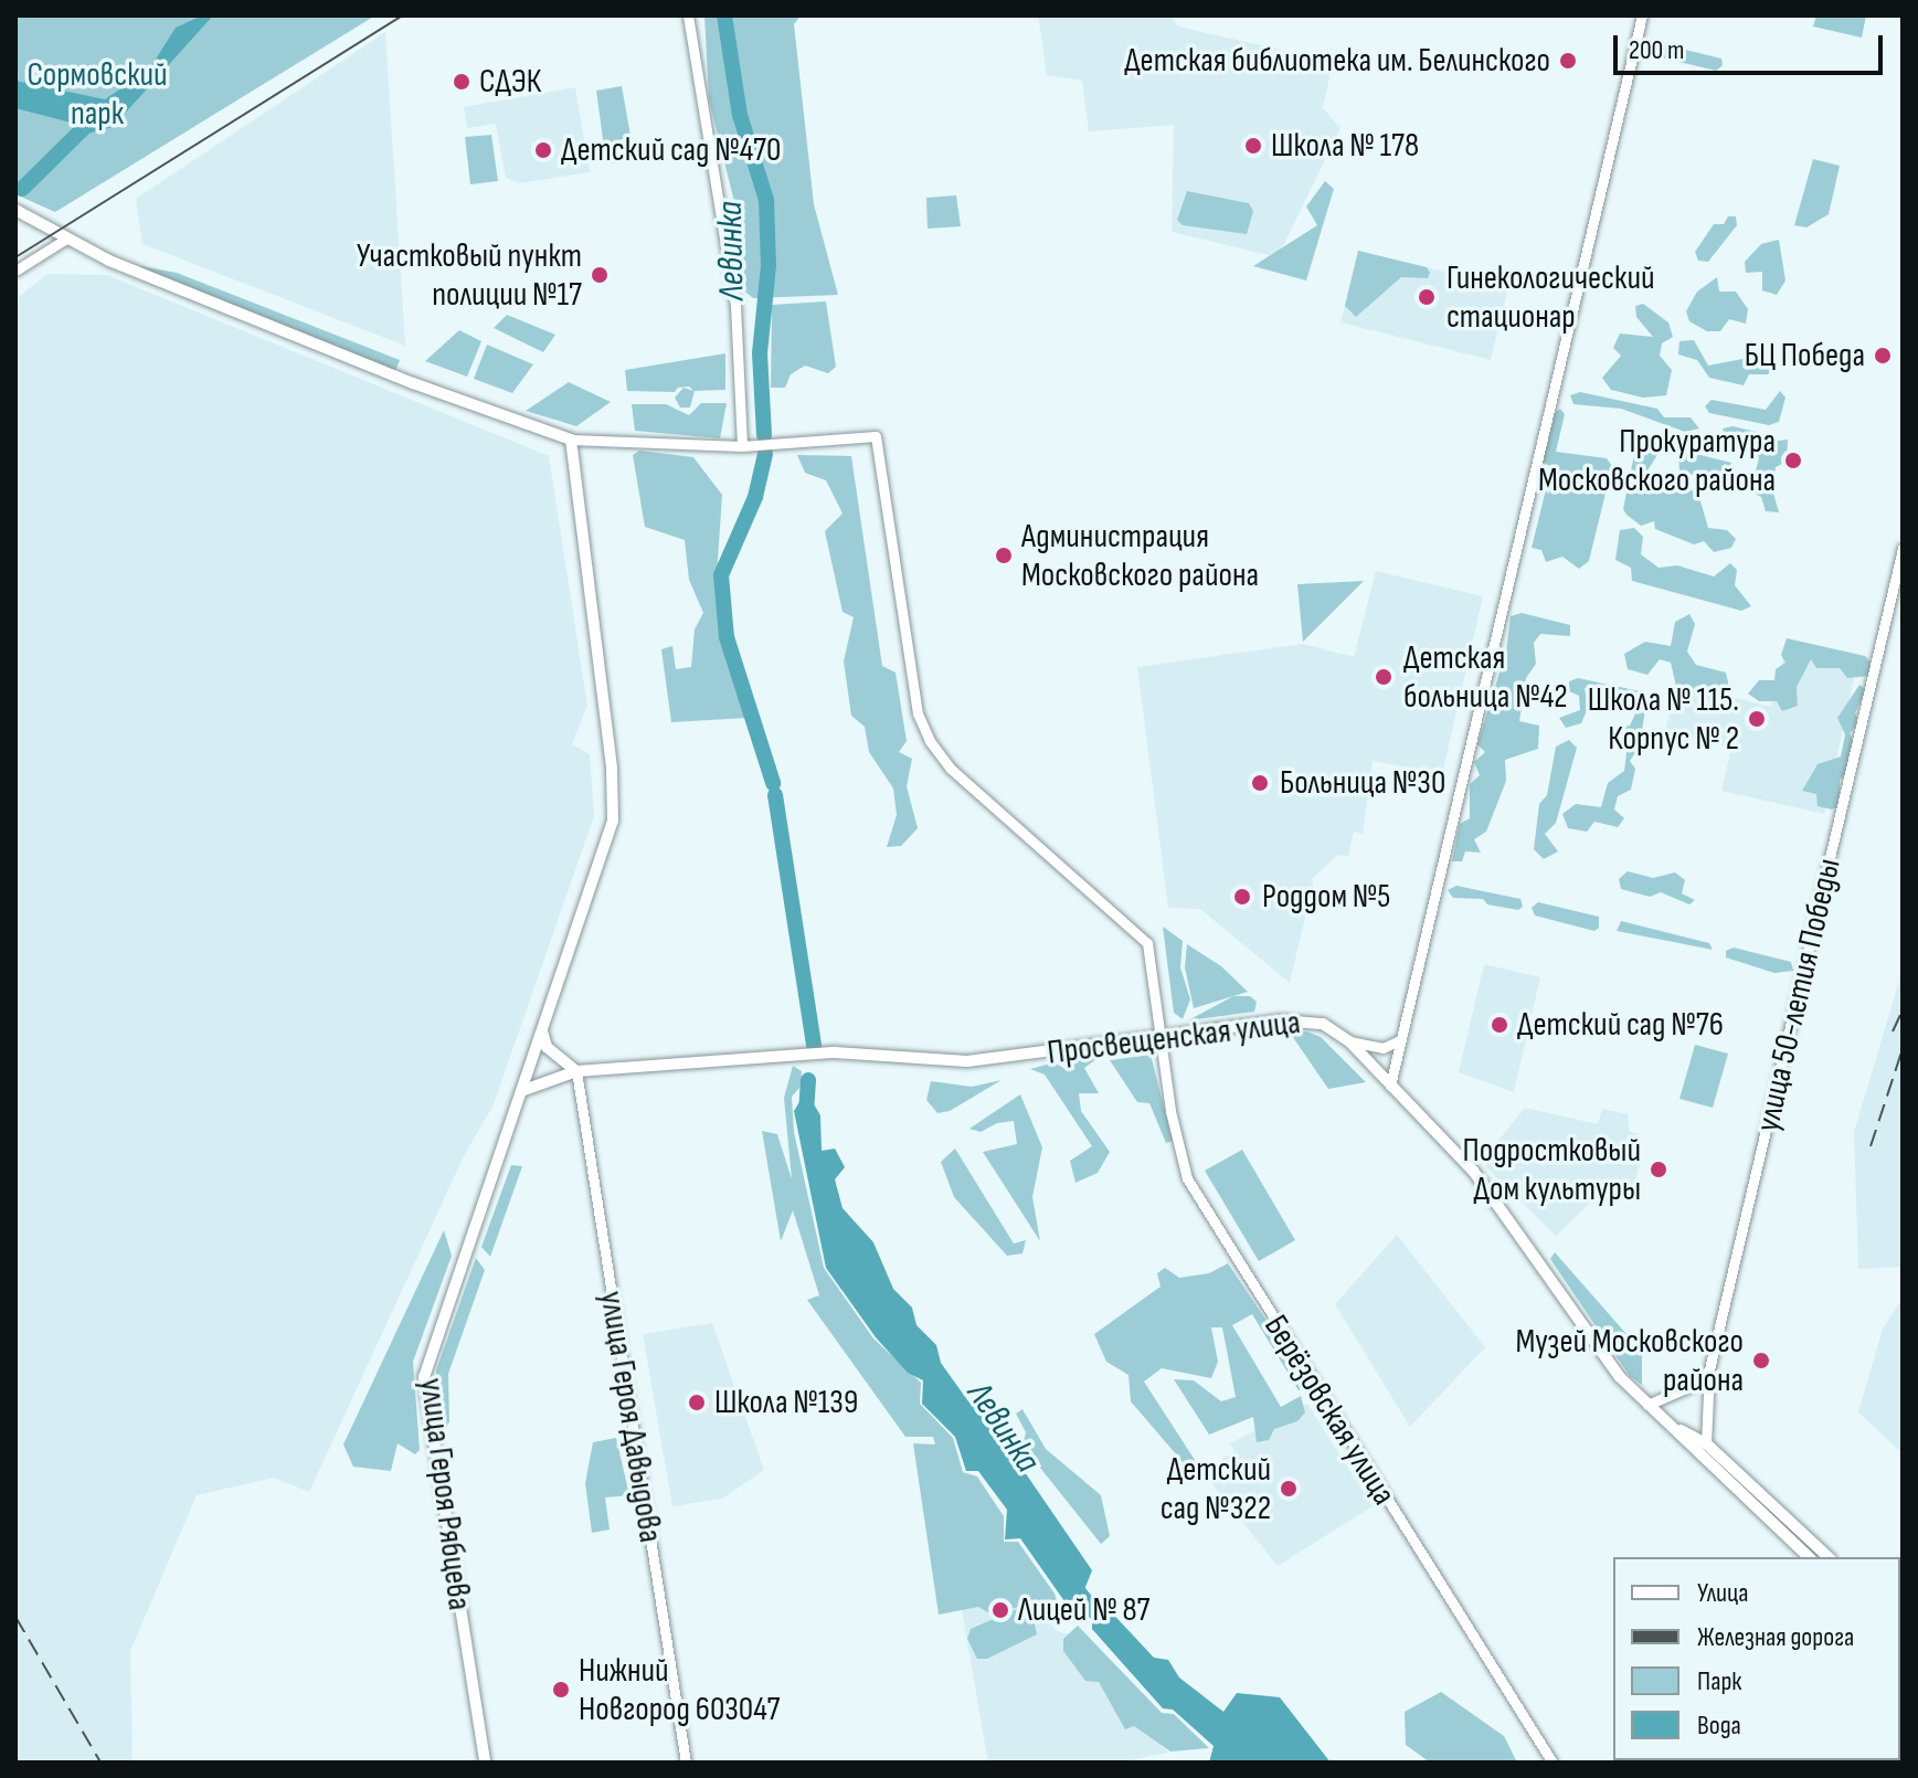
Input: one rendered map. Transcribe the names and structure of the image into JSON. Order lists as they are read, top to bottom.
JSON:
{
  "streets": {
    "main road": ["Просвещенская улица", "улица Героя Рябцева"],
    "street": ["улица 50-летия Победы", "Берёзовская улица", "улица Героя Давыдова"]
  },
  "crossings": [
    ["Просвещенская улица", "Берёзовская улица"],
    ["Просвещенская улица", "улица Героя Давыдова"],
    ["Просвещенская улица", "улица Героя Рябцева"]
  ],
  "water": ["Левинка"],
  "parks": ["Сормовский парк"],
  "places": [
    "Детская библиотека им. Белинского",
    "СДЭК",
    "Школа № 178",
    "Детский сад №470",
    "Участковый пункт полиции №17",
    "Гинекологический стационар",
    "БЦ Победа",
    "Прокуратура Московского района",
    "Администрация Московского района",
    "Детская больница №42",
    "Школа № 115. Корпус № 2",
    "Больница №30",
    "Роддом №5",
    "Детский сад №76",
    "Подростковый Дом культуры",
    "Музей Московского района",
    "Школа №139",
    "Детский сад №322",
    "Лицей № 87",
    "Нижний Новгород 603047"
  ],
  "legend": [
    "Улица",
    "Железная дорога",
    "Парк",
    "Вода"
  ],
  "scale_bar": "200 m"
}
